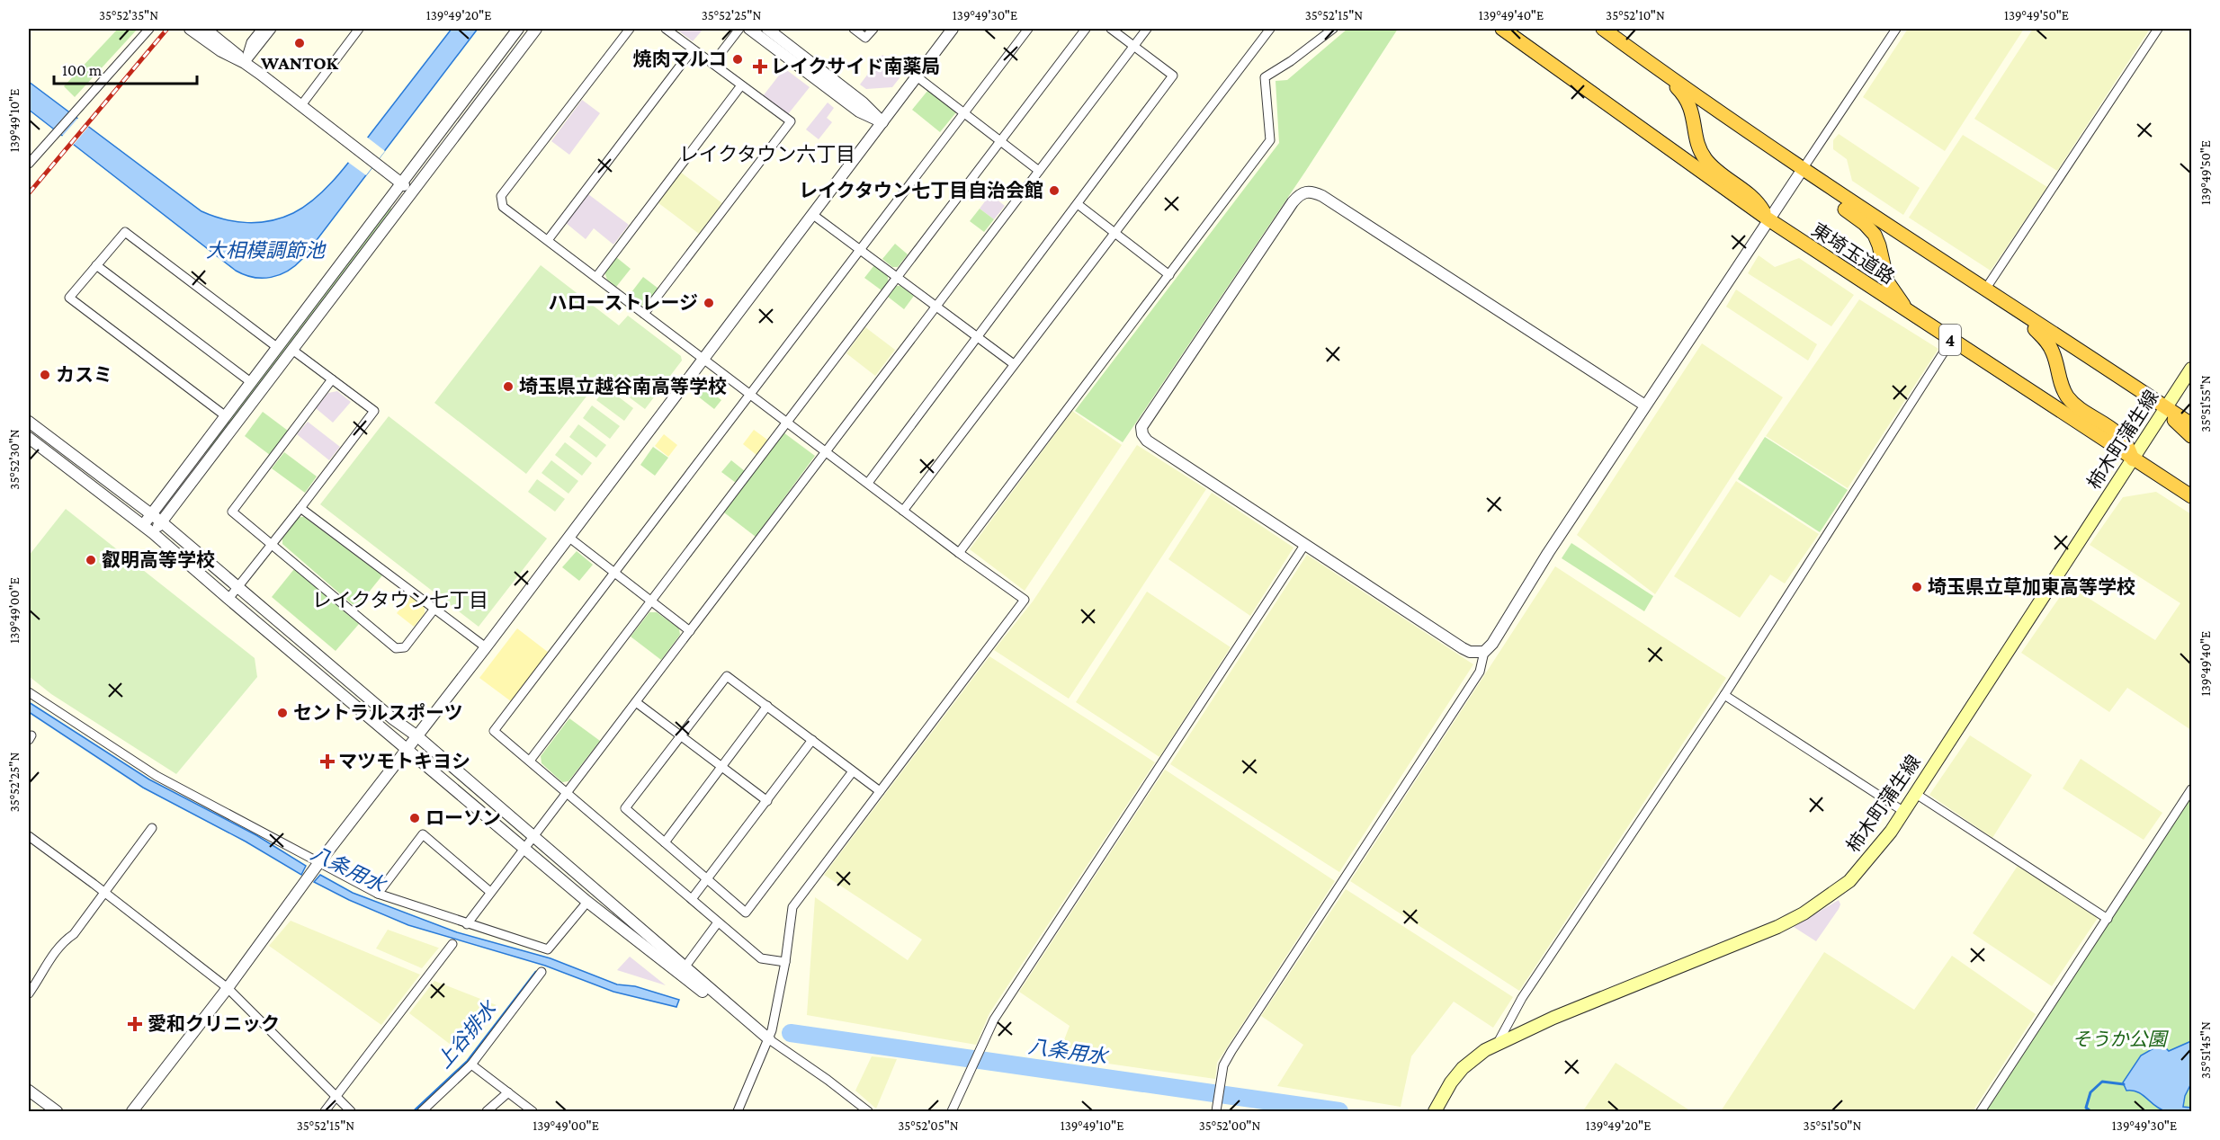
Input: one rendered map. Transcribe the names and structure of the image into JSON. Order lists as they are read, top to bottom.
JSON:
{
  "streets": {
    "highway": ["東埼玉道路", "4"],
    "main road": ["柿木町蒲生線"]
  },
  "crossings": [
    ["東埼玉道路", "4"],
    ["東埼玉道路", "柿木町蒲生線"],
    ["4", "柿木町蒲生線"]
  ],
  "districts": ["レイクタウン六丁目", "レイクタウン七丁目"],
  "water": ["大相模調節池", "八条用水", "上谷排水"],
  "parks": ["そうか公園"],
  "places": {
    "other": [
      "WANTOK",
      "焼肉マルコ",
      "レイクタウン七丁目自治会館",
      "ハローストレージ",
      "カスミ",
      "埼玉県立越谷南高等学校",
      "叡明高等学校",
      "埼玉県立草加東高等学校",
      "セントラルスポーツ",
      "ローソン"
    ],
    "health": ["レイクサイド南薬局", "マツモトキヨシ", "愛和クリニック"]
  },
  "scale_bar": "100 m",
  "coordinates": [
    "35°52'35\"N",
    "139°49'20\"E",
    "35°52'25\"N",
    "139°49'30\"E",
    "35°52'15\"N",
    "139°49'40\"E",
    "35°52'10\"N",
    "139°49'50\"E",
    "139°49'10\"E",
    "35°51'55\"N",
    "35°52'30\"N",
    "139°49'00\"E",
    "35°51'45\"N",
    "35°52'05\"N",
    "35°52'00\"N",
    "35°51'50\"N"
  ]
}
